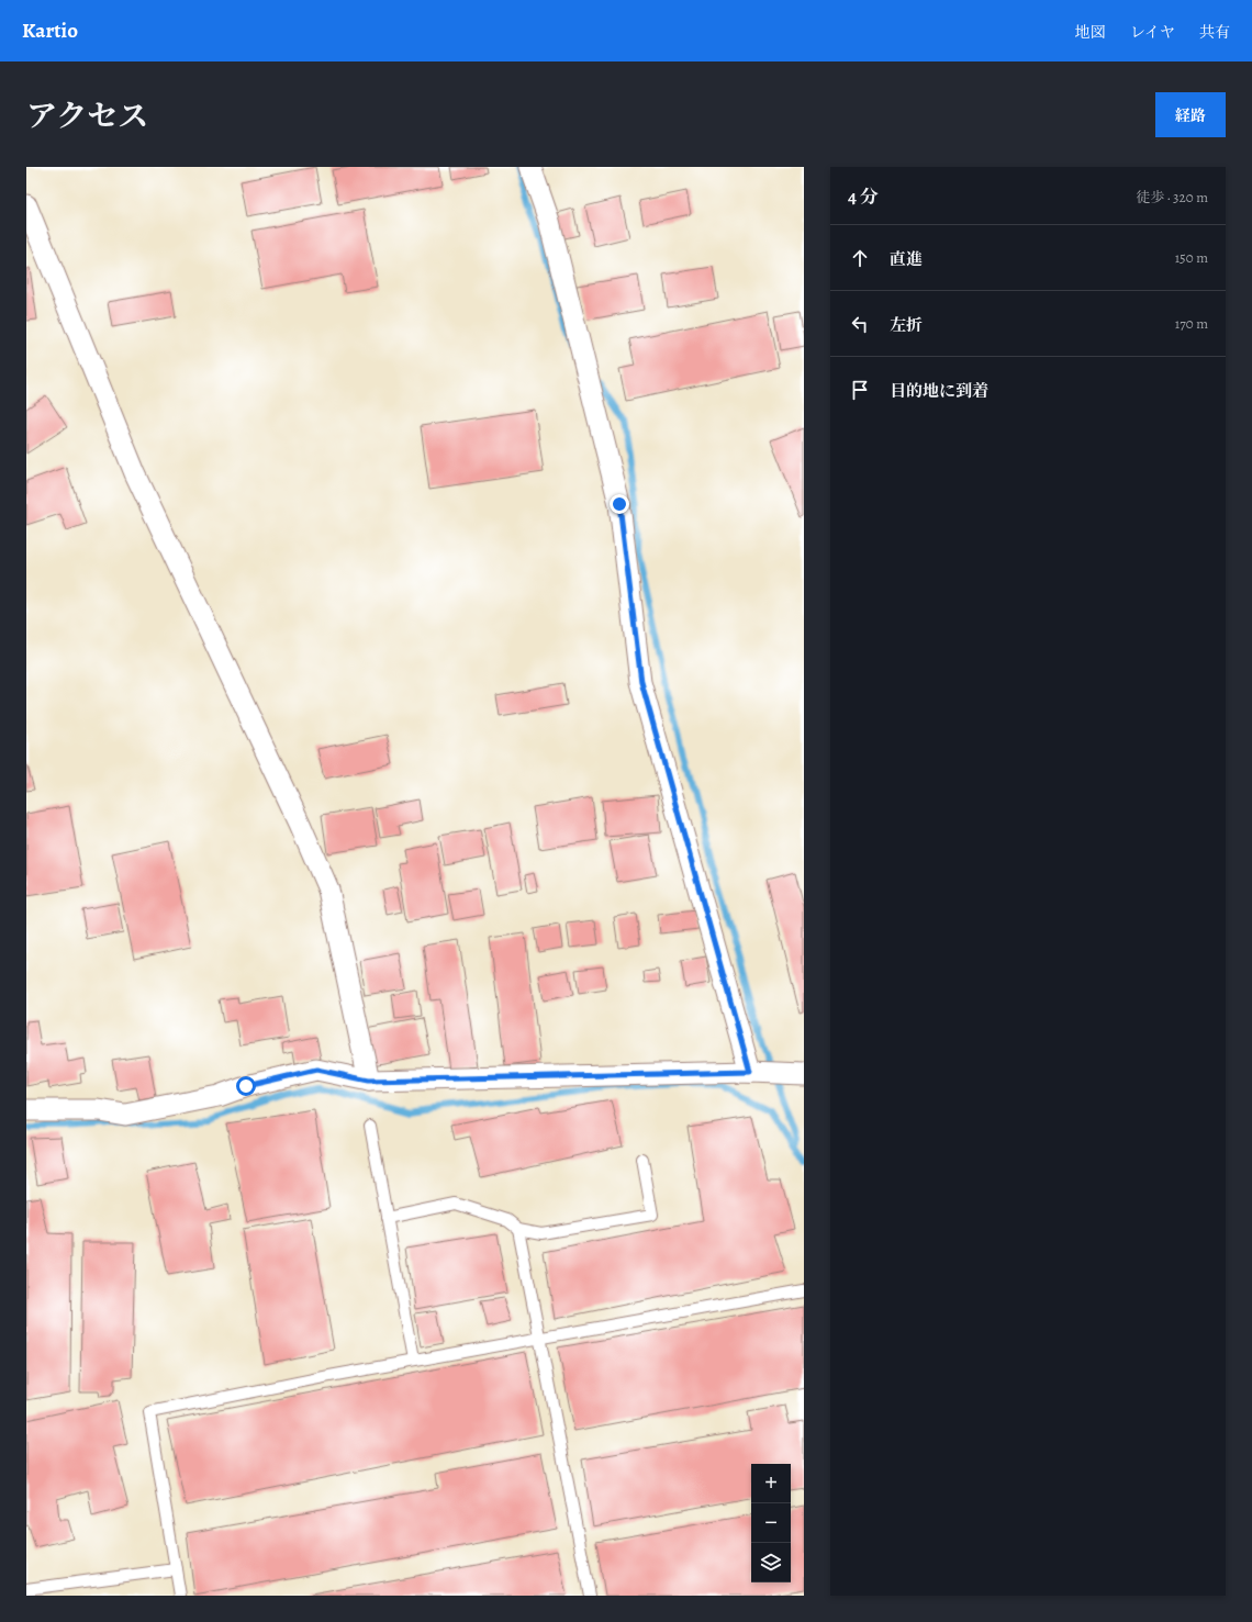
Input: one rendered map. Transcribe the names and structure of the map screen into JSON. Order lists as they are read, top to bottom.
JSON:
{
  "page": {
    "header": "Kartio",
    "nav": ["地図", "レイヤ", "共有"],
    "title": "アクセス",
    "buttons": "経路",
    "heading": ["4 分", "徒歩 · 320 m"],
    "list": [
      ["直進", "150 m"],
      ["左折", "170 m"],
      "目的地に到着"
    ],
    "map_buttons": ["+", "−"]
  }
}
